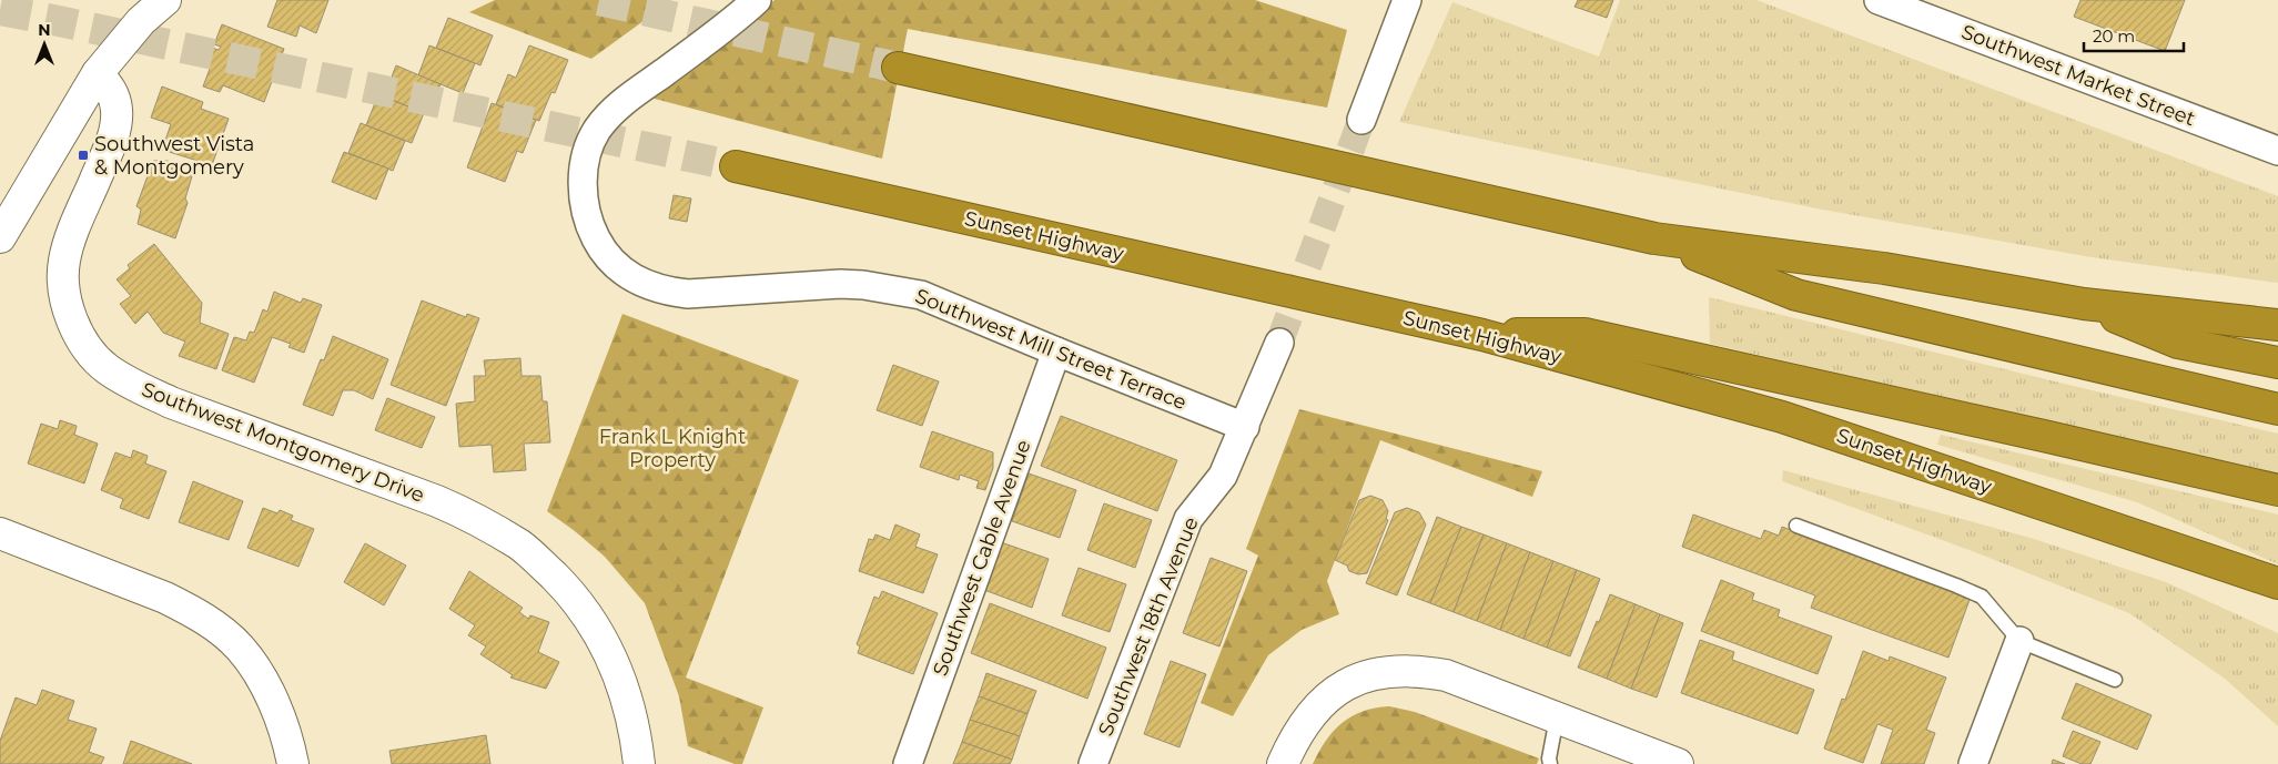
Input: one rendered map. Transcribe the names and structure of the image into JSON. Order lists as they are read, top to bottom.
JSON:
{
  "streets": {
    "highway": ["Sunset Highway"],
    "street": [
      "Southwest Market Street",
      "Southwest Mill Street Terrace",
      "Southwest Montgomery Drive",
      "Southwest Cable Avenue",
      "Southwest 18th Avenue"
    ]
  },
  "crossings": [
    ["Southwest Mill Street Terrace", "Southwest Cable Avenue"],
    ["Southwest Mill Street Terrace", "Southwest 18th Avenue"]
  ],
  "parks": ["Frank L Knight Property"],
  "places": {
    "transit": ["Southwest Vista & Montgomery"]
  },
  "scale_bar": "20 m",
  "north": "top"
}
